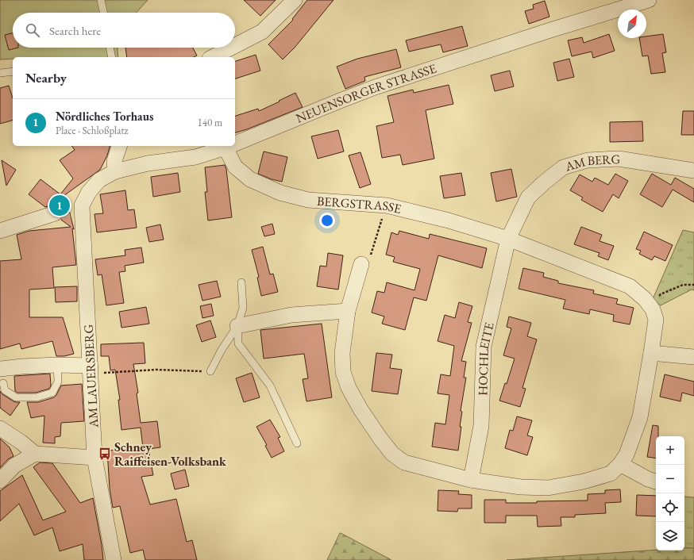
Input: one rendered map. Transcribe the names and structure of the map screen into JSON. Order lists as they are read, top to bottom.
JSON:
{
  "streets": {
    "street": [
      "NEUENSORGER STRASSE",
      "AM BERG",
      "BERGSTRASSE",
      "HOCHLEITE",
      "AM LAUERSBERG"
    ]
  },
  "crossings": [
    ["NEUENSORGER STRASSE", "BERGSTRASSE"],
    ["NEUENSORGER STRASSE", "AM LAUERSBERG"],
    ["AM BERG", "BERGSTRASSE"],
    ["AM BERG", "HOCHLEITE"],
    ["BERGSTRASSE", "HOCHLEITE"]
  ],
  "places": {
    "bus stop": ["Schney Raiffeisen-Volksbank"]
  },
  "north": "top right",
  "page": {
    "search": "Search here",
    "heading": "Nearby",
    "list": [
      {
        "mark": "1",
        "name": "Nördliches Torhaus",
        "note": "Place · Schloßplatz",
        "value": "140 m"
      }
    ],
    "pins": "1",
    "map_buttons": ["+", "−"]
  }
}
